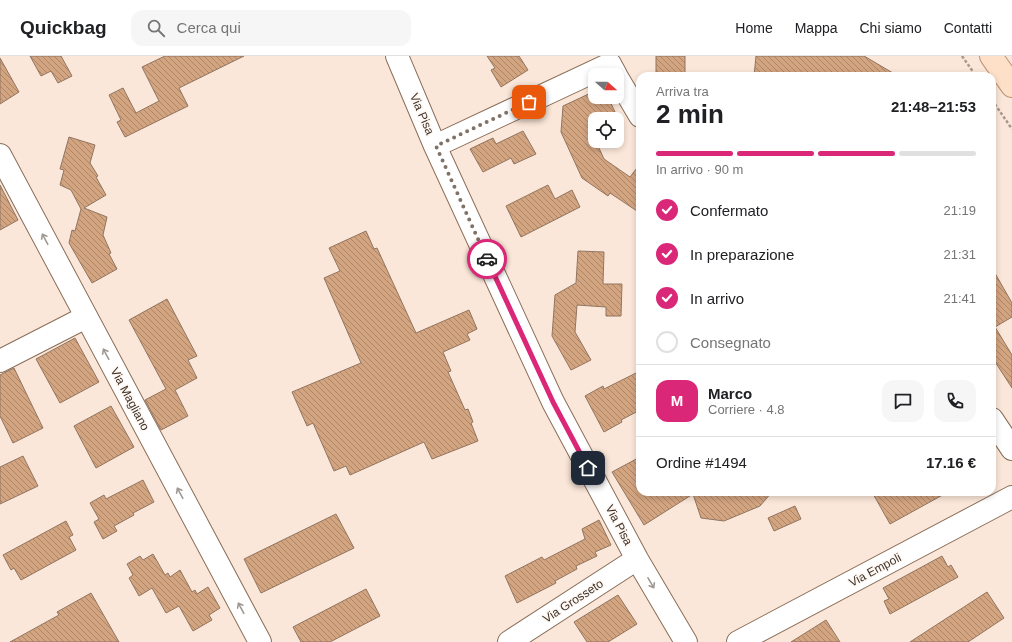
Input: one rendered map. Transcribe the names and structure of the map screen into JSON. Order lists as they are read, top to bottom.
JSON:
{
  "streets": {
    "street": [
      "Via Pisa",
      "Via Magliano",
      "Via Empoli",
      "Via Grosseto"
    ]
  },
  "crossings": [
    ["Via Pisa", "Via Grosseto"]
  ],
  "one_way": ["Via Magliano"],
  "north": "right",
  "page": {
    "header": "Quickbag",
    "search": "Cerca qui",
    "nav": [
      "Home",
      "Mappa",
      "Chi siamo",
      "Contatti"
    ],
    "heading": ["2 min", "Arriva tra", "21:48–21:53"],
    "panel": [
      "Marco",
      "Corriere · 4.8",
      "Ordine #1494",
      "17.16 €"
    ],
    "bar": "In arrivo · 90 m",
    "list": [
      ["Confermato", "21:19"],
      ["In preparazione", "21:31"],
      ["In arrivo", "21:41"],
      "Consegnato"
    ],
    "round": "M"
  }
}
